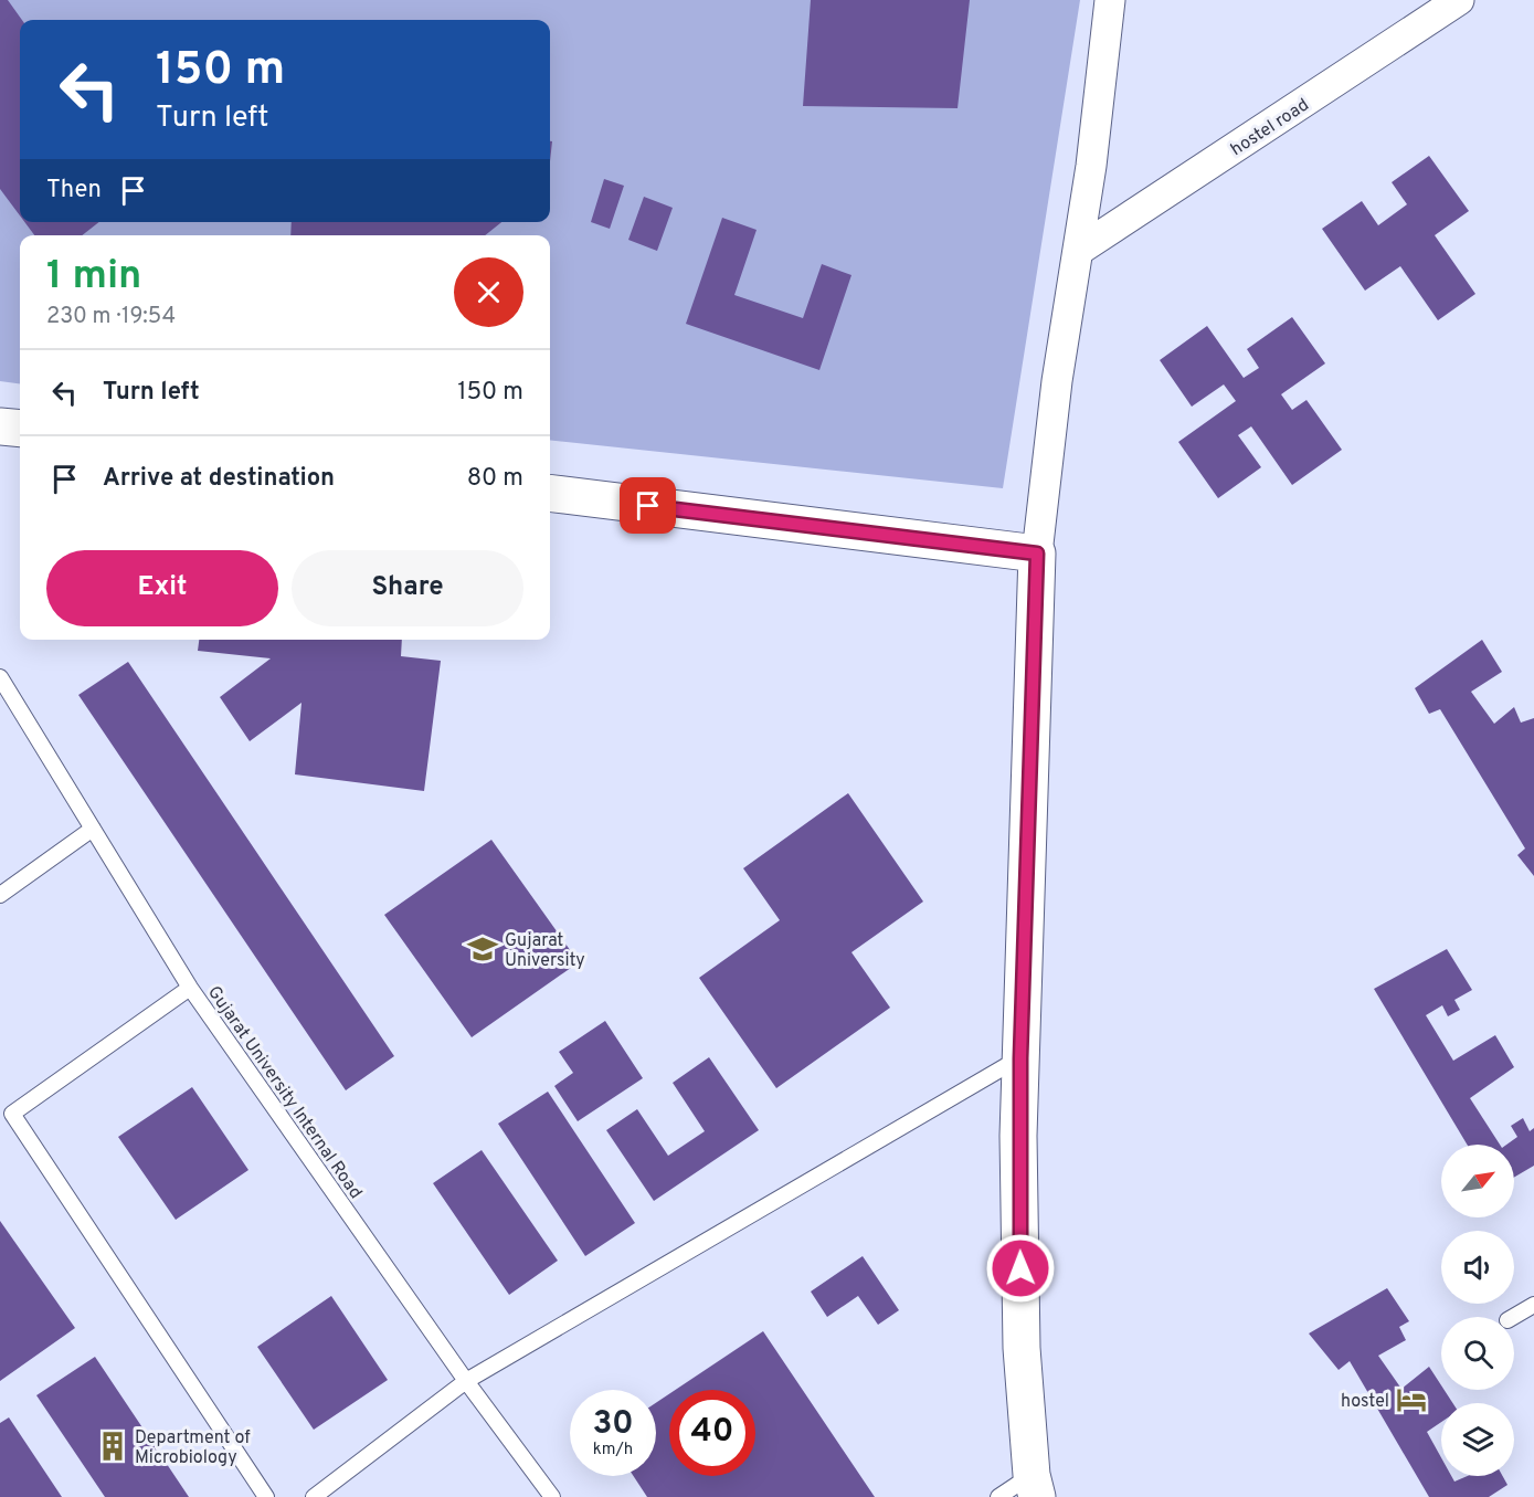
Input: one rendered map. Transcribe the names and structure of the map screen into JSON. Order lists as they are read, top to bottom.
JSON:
{
  "streets": {
    "street": ["hostel road"],
    "lane": ["Gujarat University Internal Road"]
  },
  "places": {
    "school or university": ["Gujarat University"],
    "hotel": ["hostel"],
    "building": ["Department of Microbiology"]
  },
  "north": "top right",
  "page": {
    "turn": ["150 m", "Turn left"],
    "then": "Then",
    "heading": ["1 min", "230 m · 19:54"],
    "list": [
      {
        "name": "Turn left",
        "value": "150 m"
      },
      {
        "name": "Arrive at destination",
        "value": "80 m"
      }
    ],
    "buttons": ["Exit", "Share"],
    "speed": "30 km/h",
    "limit": "40"
  }
}
